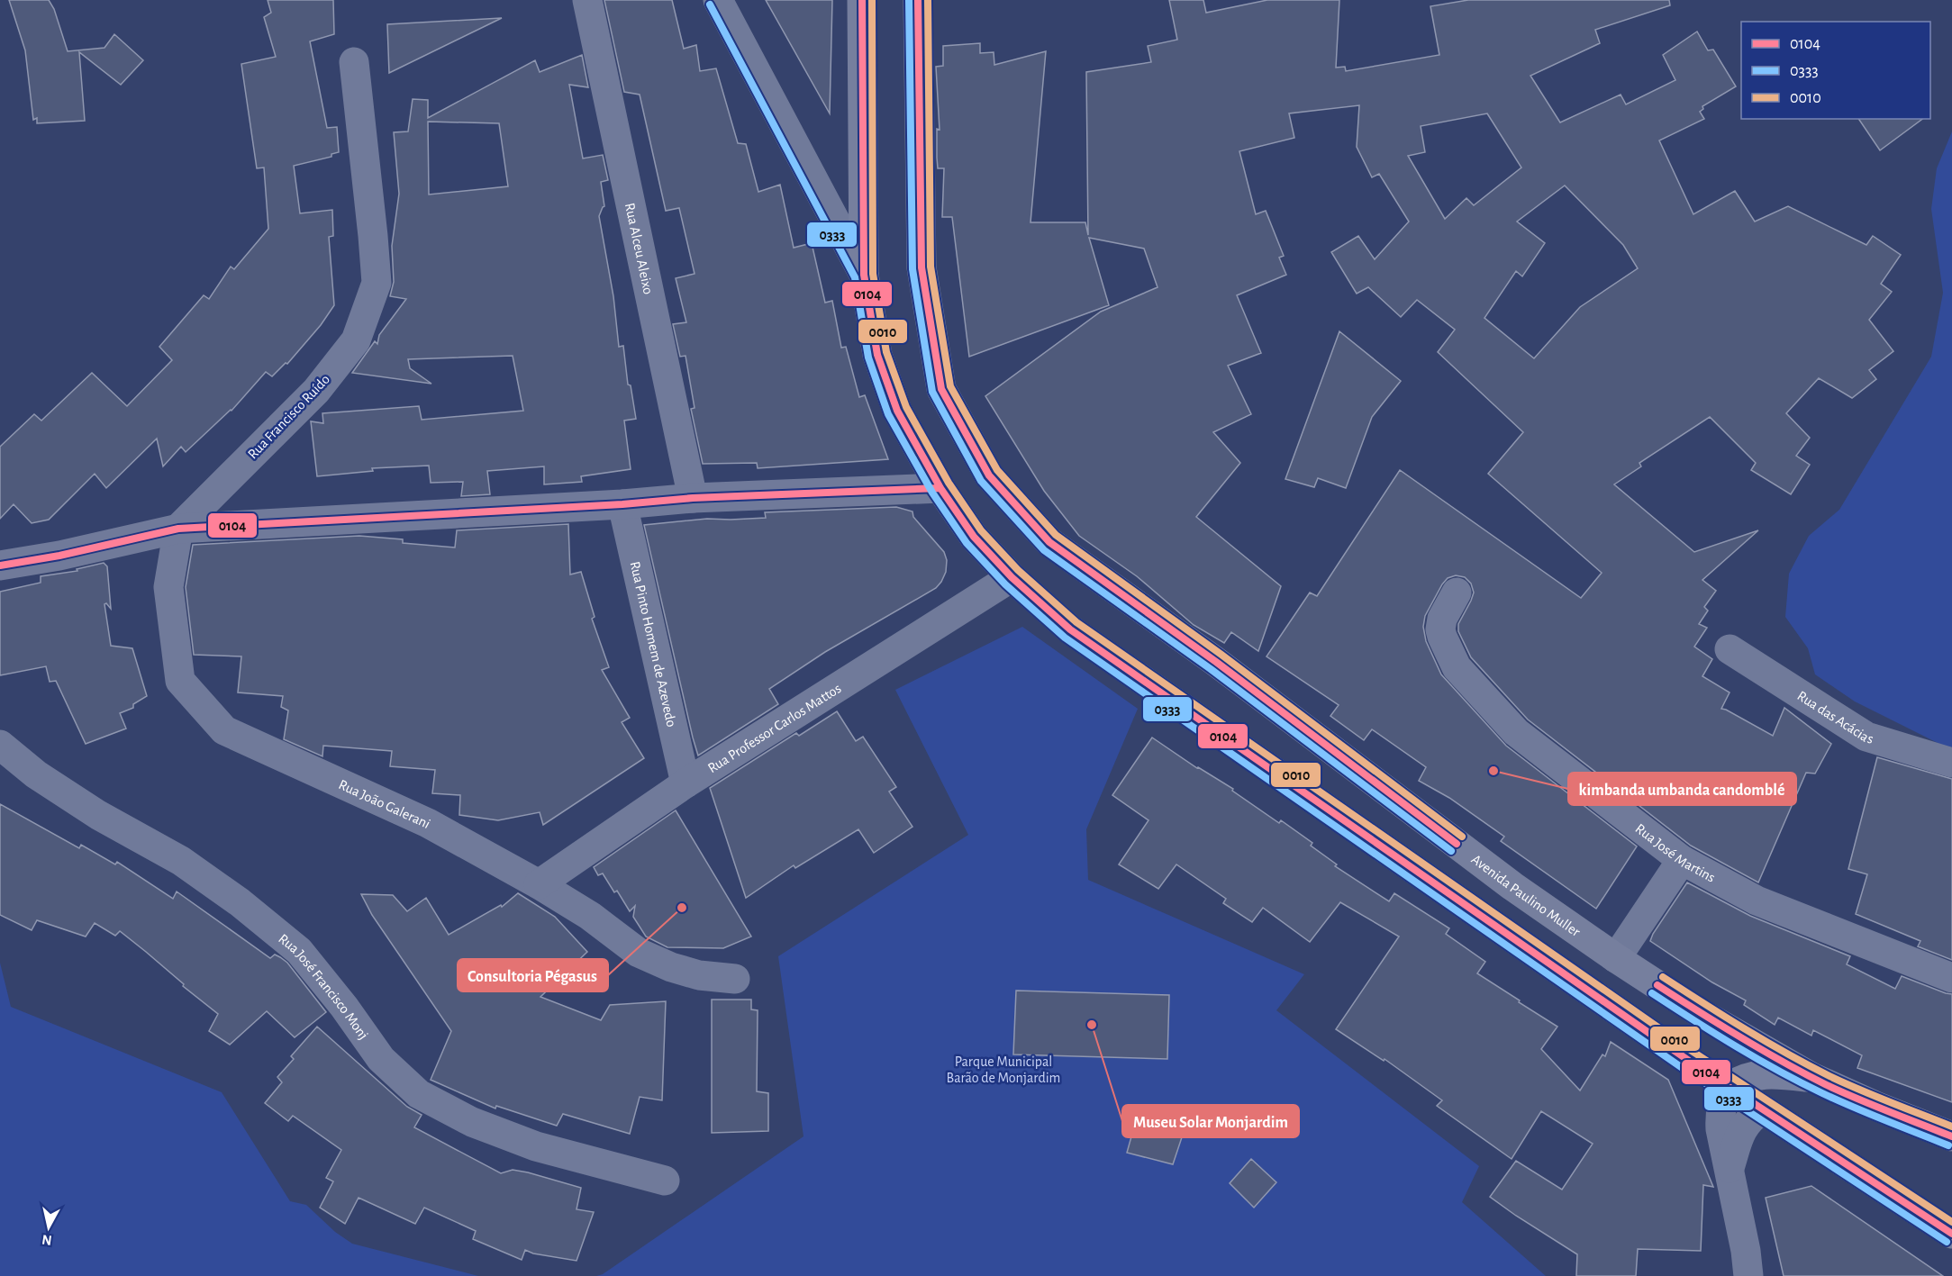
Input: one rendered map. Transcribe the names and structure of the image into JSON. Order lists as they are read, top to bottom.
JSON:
{
  "streets": {
    "main road": ["Avenida Paulino Muller"],
    "street": [
      "Rua Alceu Aleixo",
      "Rua Francisco Ruído",
      "Rua Pinto Homem de Azevedo",
      "Rua das Acácias",
      "Rua Professor Carlos Mattos",
      "Rua João Galerani",
      "Rua José Martins",
      "Rua José Francisco Monj"
    ]
  },
  "crossings": [
    ["Rua Francisco Ruído", "Rua João Galerani"],
    ["Rua Pinto Homem de Azevedo", "Rua Professor Carlos Mattos"],
    ["Rua Professor Carlos Mattos", "Rua João Galerani"]
  ],
  "parks": ["Parque Municipal Barão de Monjardim"],
  "places": ["kimbanda umbanda candomblé", "Consultoria Pégasus", "Museu Solar Monjardim"],
  "lines": ["transit line 0104", "transit line 0333", "transit line 0010"],
  "legend": ["0104", "0333", "0010"],
  "north": "bottom"
}
